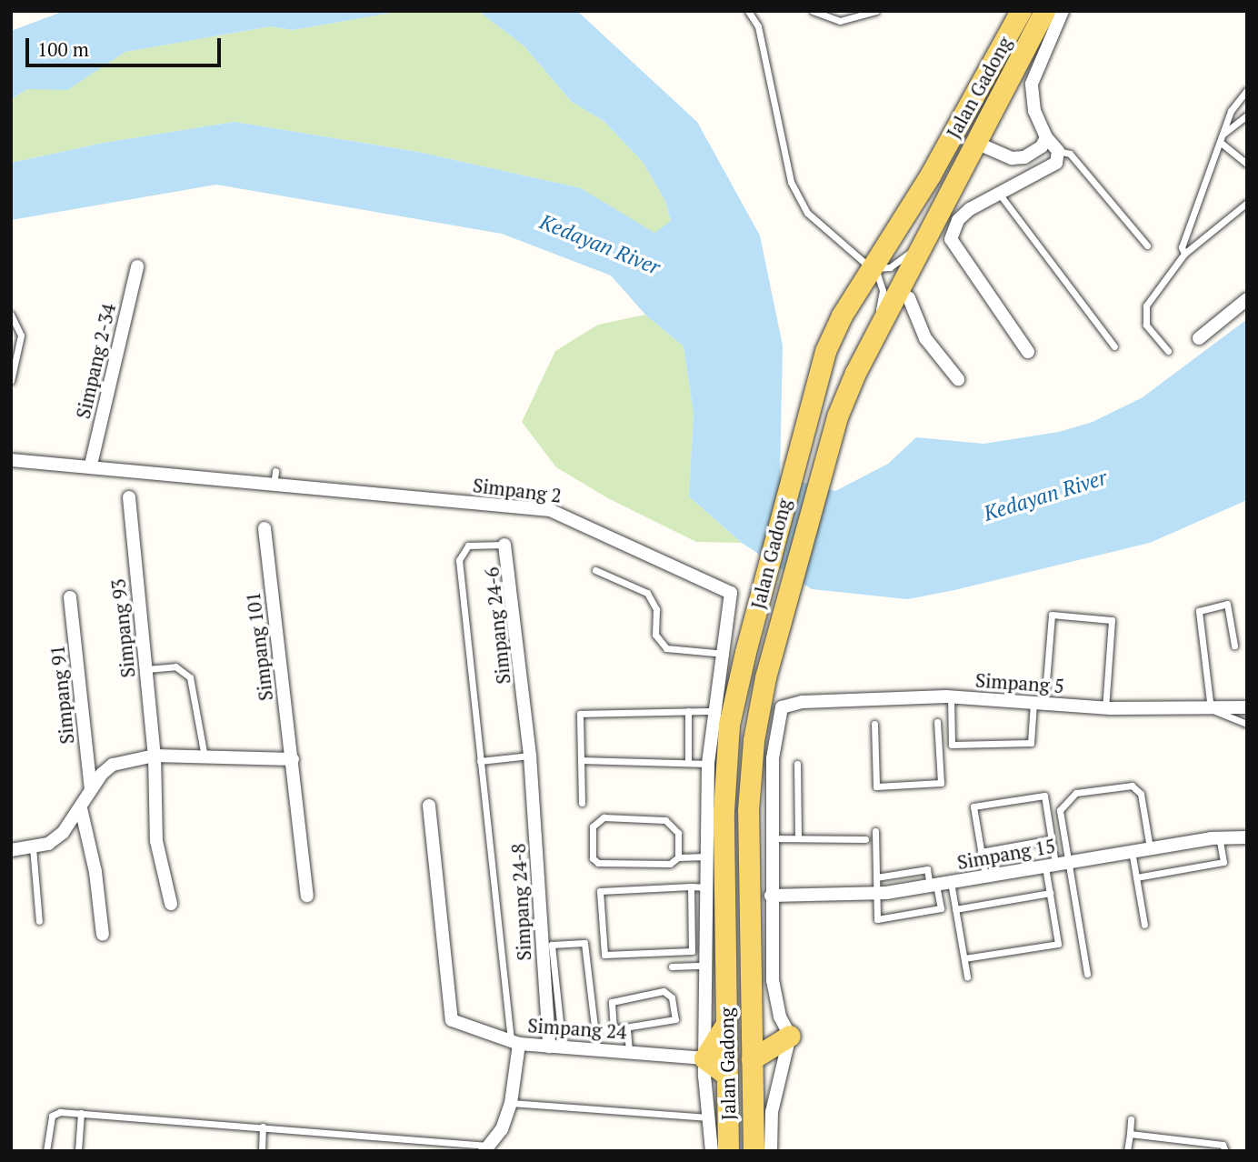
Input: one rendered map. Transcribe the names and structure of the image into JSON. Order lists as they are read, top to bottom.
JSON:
{
  "streets": {
    "main road": ["Jalan Gadong"],
    "street": [
      "Simpang 2-34",
      "Simpang 2",
      "Simpang 24-6",
      "Simpang 93",
      "Simpang 101",
      "Simpang 5",
      "Simpang 91",
      "Simpang 15",
      "Simpang 24-8",
      "Simpang 24"
    ]
  },
  "crossings": [
    ["Jalan Gadong", "Simpang 2"],
    ["Simpang 2-34", "Simpang 2"],
    ["Simpang 24-6", "Simpang 24-8"],
    ["Simpang 24-6", "Simpang 24"],
    ["Simpang 24-8", "Simpang 24"]
  ],
  "water": ["Kedayan River"],
  "scale_bar": "100 m"
}
